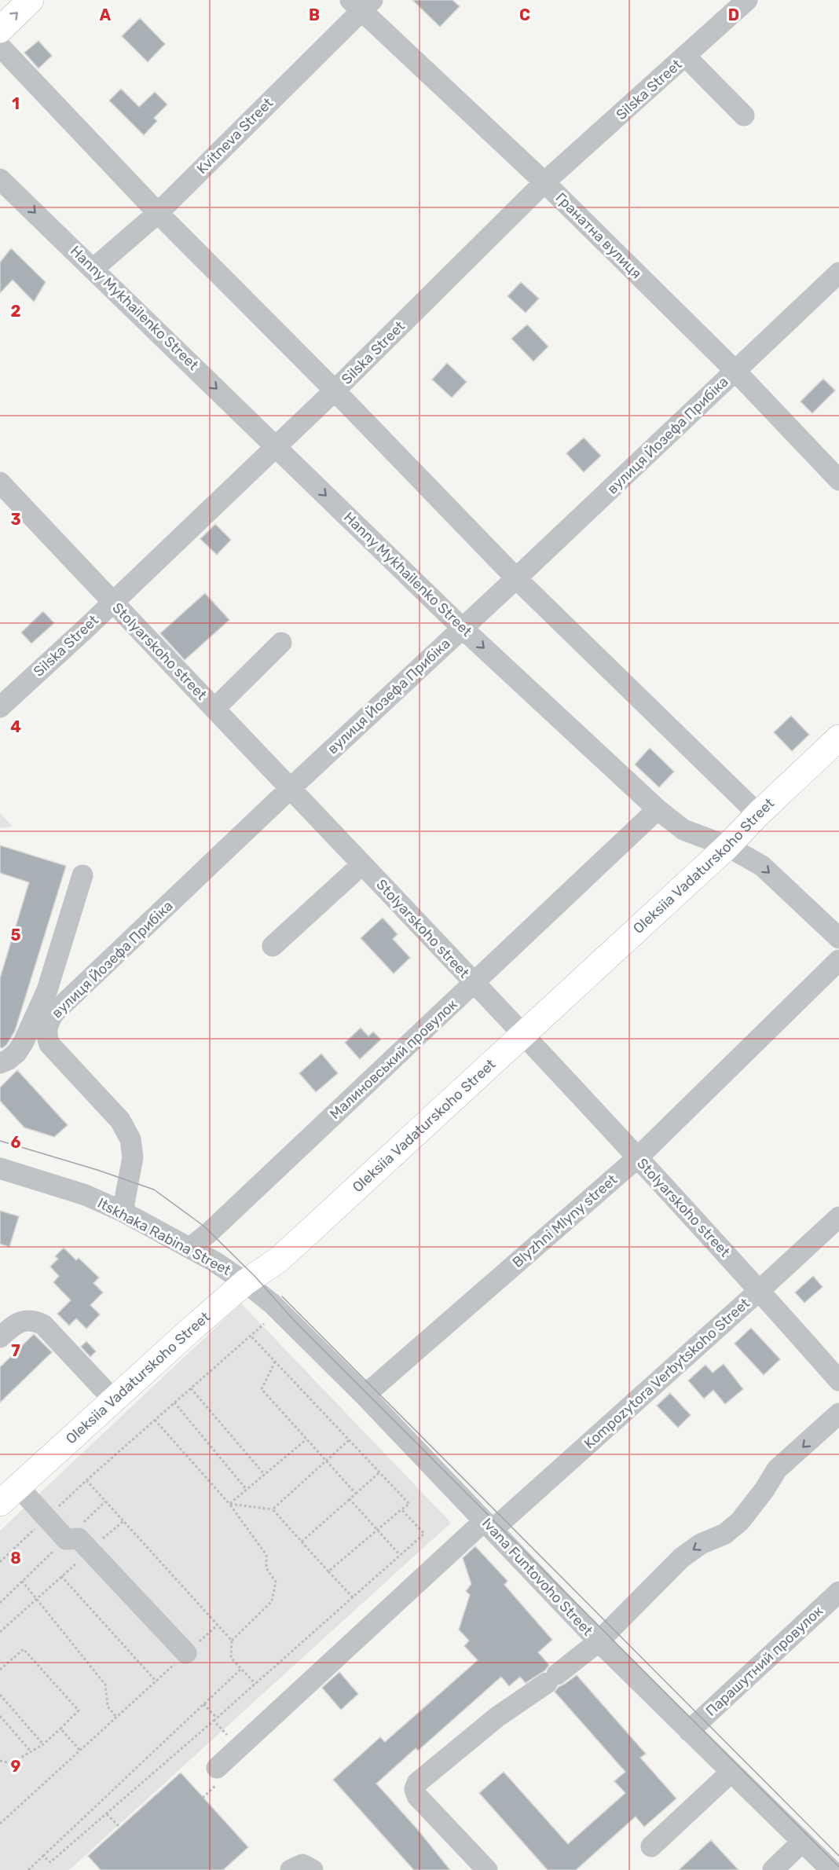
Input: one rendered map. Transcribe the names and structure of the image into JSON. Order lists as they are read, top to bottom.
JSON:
{
  "streets": {
    "main road": ["Oleksiia Vadaturskoho Street"],
    "street": [
      "Silska Street",
      "Kvitneva Street",
      "Гранатна вулиця",
      "Hanny Mykhailenko Street",
      "вулиця Йозефа Прибіка",
      "Stolyarskoho street",
      "Малиновський провулок",
      "Blyzhni Mlyny street",
      "Itskhaka Rabina Street",
      "Kompozytora Verbytskoho Street",
      "Ivana Funtovoho Street",
      "Парашутний провулок"
    ]
  },
  "crossings": [
    ["Silska Street", "Гранатна вулиця"],
    ["Silska Street", "Hanny Mykhailenko Street"],
    ["Silska Street", "Stolyarskoho street"],
    ["Kvitneva Street", "Гранатна вулиця"],
    ["Kvitneva Street", "Hanny Mykhailenko Street"],
    ["Гранатна вулиця", "вулиця Йозефа Прибіка"],
    ["Hanny Mykhailenko Street", "вулиця Йозефа Прибіка"],
    ["Hanny Mykhailenko Street", "Oleksiia Vadaturskoho Street"],
    ["Hanny Mykhailenko Street", "Малиновський провулок"],
    ["вулиця Йозефа Прибіка", "Stolyarskoho street"],
    ["Stolyarskoho street", "Oleksiia Vadaturskoho Street"],
    ["Stolyarskoho street", "Малиновський провулок"],
    ["Stolyarskoho street", "Blyzhni Mlyny street"],
    ["Stolyarskoho street", "Kompozytora Verbytskoho Street"],
    ["Oleksiia Vadaturskoho Street", "Itskhaka Rabina Street"],
    ["Oleksiia Vadaturskoho Street", "Ivana Funtovoho Street"],
    ["Малиновський провулок", "Itskhaka Rabina Street"],
    ["Blyzhni Mlyny street", "Ivana Funtovoho Street"],
    ["Itskhaka Rabina Street", "Ivana Funtovoho Street"],
    ["Kompozytora Verbytskoho Street", "Ivana Funtovoho Street"],
    ["Ivana Funtovoho Street", "Парашутний провулок"]
  ],
  "grid": {
    "columns": [
      "A",
      "B",
      "C",
      "D"
    ],
    "rows": [
      "1",
      "2",
      "3",
      "4",
      "5",
      "6",
      "7",
      "8",
      "9"
    ]
  }
}
